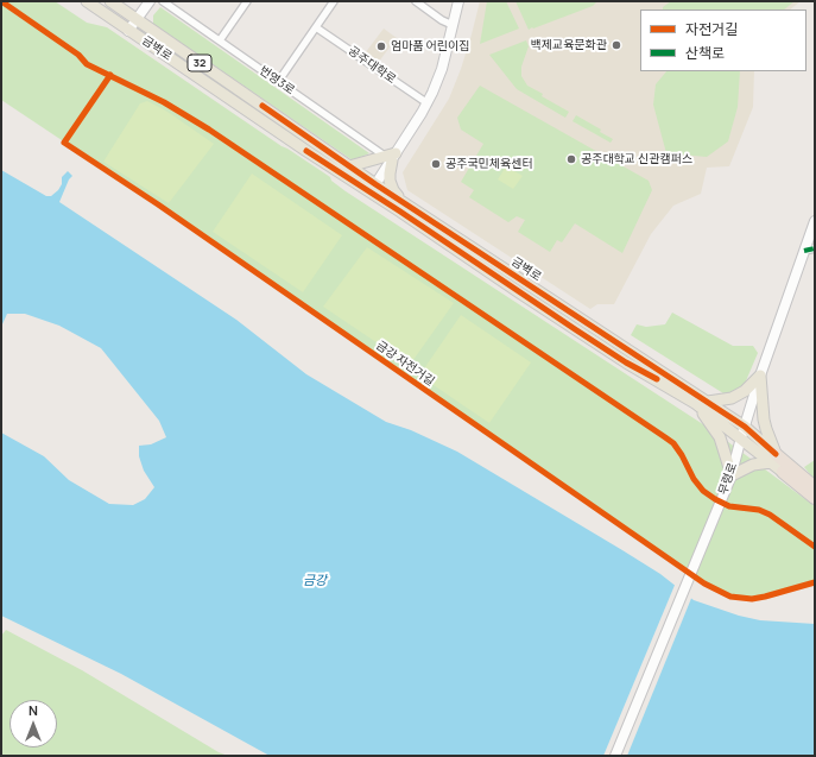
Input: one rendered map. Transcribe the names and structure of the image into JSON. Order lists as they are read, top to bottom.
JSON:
{
  "streets": {
    "highway": ["금벽로", "32"],
    "main road": ["무령로"],
    "street": ["공주대학로", "번영3로"],
    "cycle path": ["금강 자전거길"]
  },
  "crossings": [
    ["금벽로", "무령로"]
  ],
  "water": ["금강"],
  "places": [
    "백제교육문화관",
    "엄마품 어린이집",
    "공주대학교 신관캠퍼스",
    "공주국민체육센터"
  ],
  "legend": ["자전거길", "산책로"],
  "north": "top"
}
